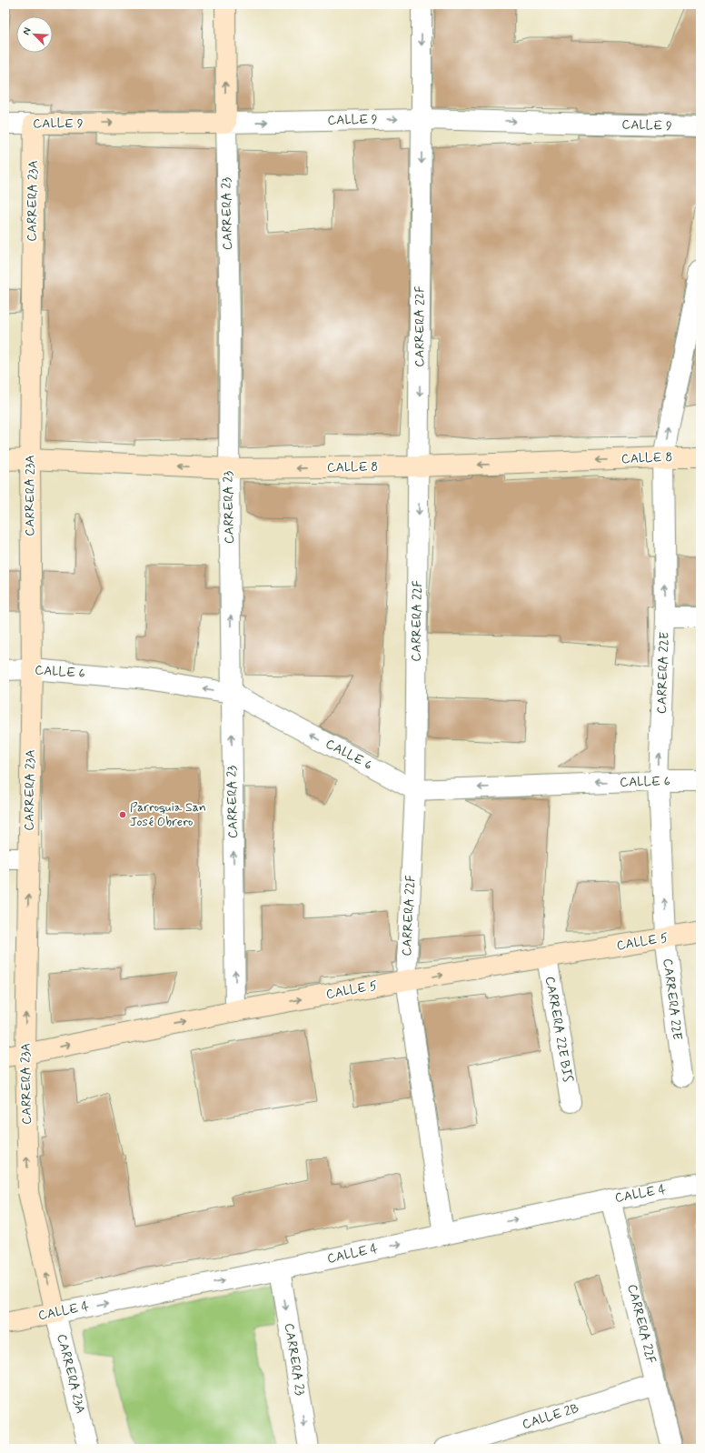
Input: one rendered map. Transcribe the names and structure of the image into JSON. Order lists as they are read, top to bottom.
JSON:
{
  "streets": {
    "street": [
      "CALLE 9",
      "CARRERA 23A",
      "CARRERA 23",
      "CARRERA 22F",
      "CALLE 8",
      "CALLE 6",
      "CARRERA 22E",
      "CALLE 5",
      "CARRERA 22E BIS",
      "CALLE 4",
      "CALLE 2B"
    ]
  },
  "crossings": [
    ["CALLE 9", "CARRERA 23A"],
    ["CALLE 9", "CARRERA 23"],
    ["CALLE 9", "CARRERA 22F"],
    ["CARRERA 23A", "CALLE 8"],
    ["CARRERA 23A", "CALLE 6"],
    ["CARRERA 23A", "CALLE 5"],
    ["CARRERA 23A", "CALLE 4"],
    ["CARRERA 23", "CALLE 8"],
    ["CARRERA 23", "CALLE 6"],
    ["CARRERA 23", "CALLE 5"],
    ["CARRERA 23", "CALLE 4"],
    ["CARRERA 22F", "CALLE 8"],
    ["CARRERA 22F", "CALLE 6"],
    ["CARRERA 22F", "CALLE 5"],
    ["CARRERA 22F", "CALLE 4"],
    ["CARRERA 22F", "CALLE 2B"],
    ["CALLE 8", "CARRERA 22E"],
    ["CALLE 6", "CARRERA 22E"],
    ["CARRERA 22E", "CALLE 5"],
    ["CALLE 5", "CARRERA 22E BIS"]
  ],
  "one_way": [
    "CALLE 9",
    "CARRERA 22F",
    "CALLE 8",
    "CALLE 6",
    "CARRERA 22E",
    "CALLE 5",
    "CALLE 4"
  ],
  "places": ["Parroquia San José Obrero"],
  "north": "top left"
}
